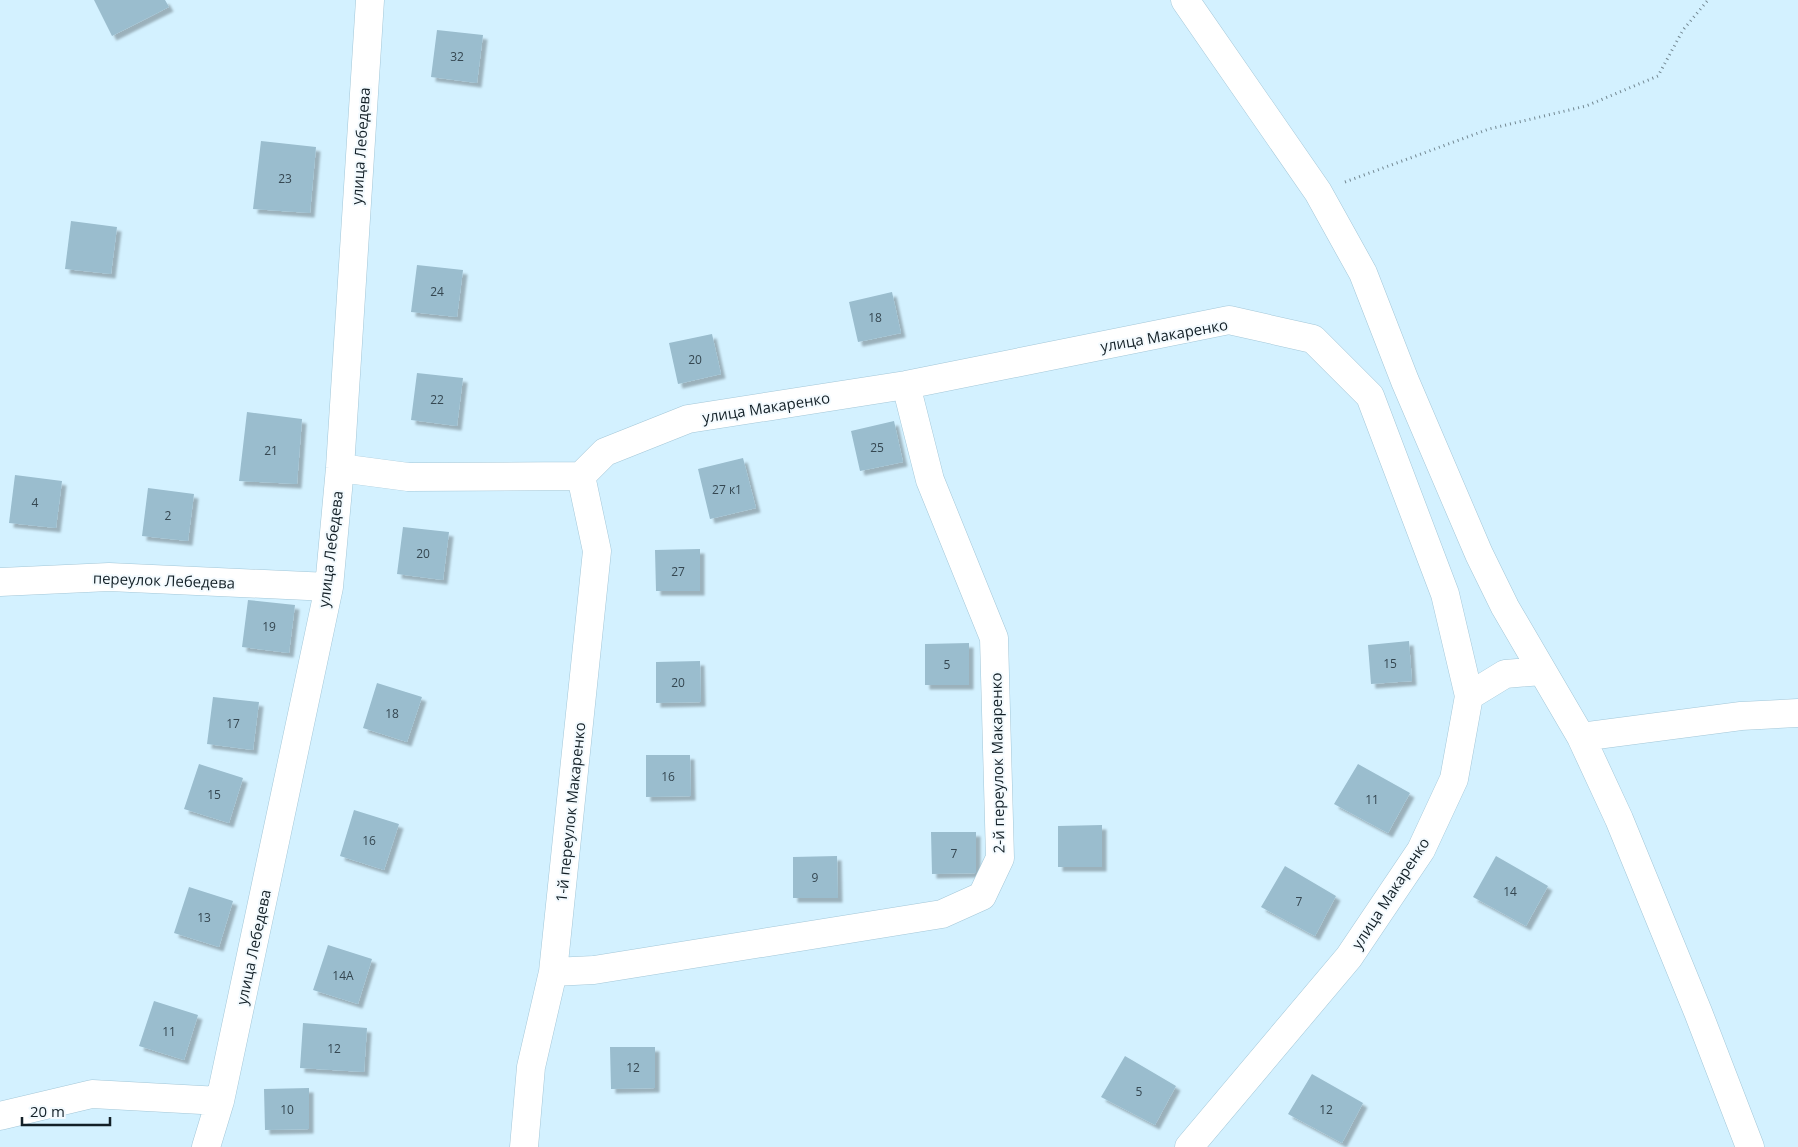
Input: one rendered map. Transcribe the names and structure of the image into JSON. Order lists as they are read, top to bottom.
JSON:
{
  "streets": {
    "street": [
      "улица Лебедева",
      "улица Макаренко",
      "переулок Лебедева",
      "2-й переулок Макаренко",
      "1-й переулок Макаренко"
    ]
  },
  "crossings": [
    ["улица Лебедева", "переулок Лебедева"],
    ["улица Макаренко", "2-й переулок Макаренко"],
    ["улица Макаренко", "1-й переулок Макаренко"],
    ["2-й переулок Макаренко", "1-й переулок Макаренко"]
  ],
  "house_numbers": [
    "32",
    "23",
    "24",
    "18",
    "20",
    "22",
    "25",
    "21",
    "27 к1",
    "4",
    "2",
    "20",
    "27",
    "19",
    "15",
    "5",
    "20",
    "18",
    "17",
    "16",
    "15",
    "11",
    "16",
    "7",
    "9",
    "14",
    "7",
    "13",
    "14А",
    "11",
    "12",
    "12",
    "5",
    "10",
    "12"
  ],
  "scale_bar": "20 m"
}
